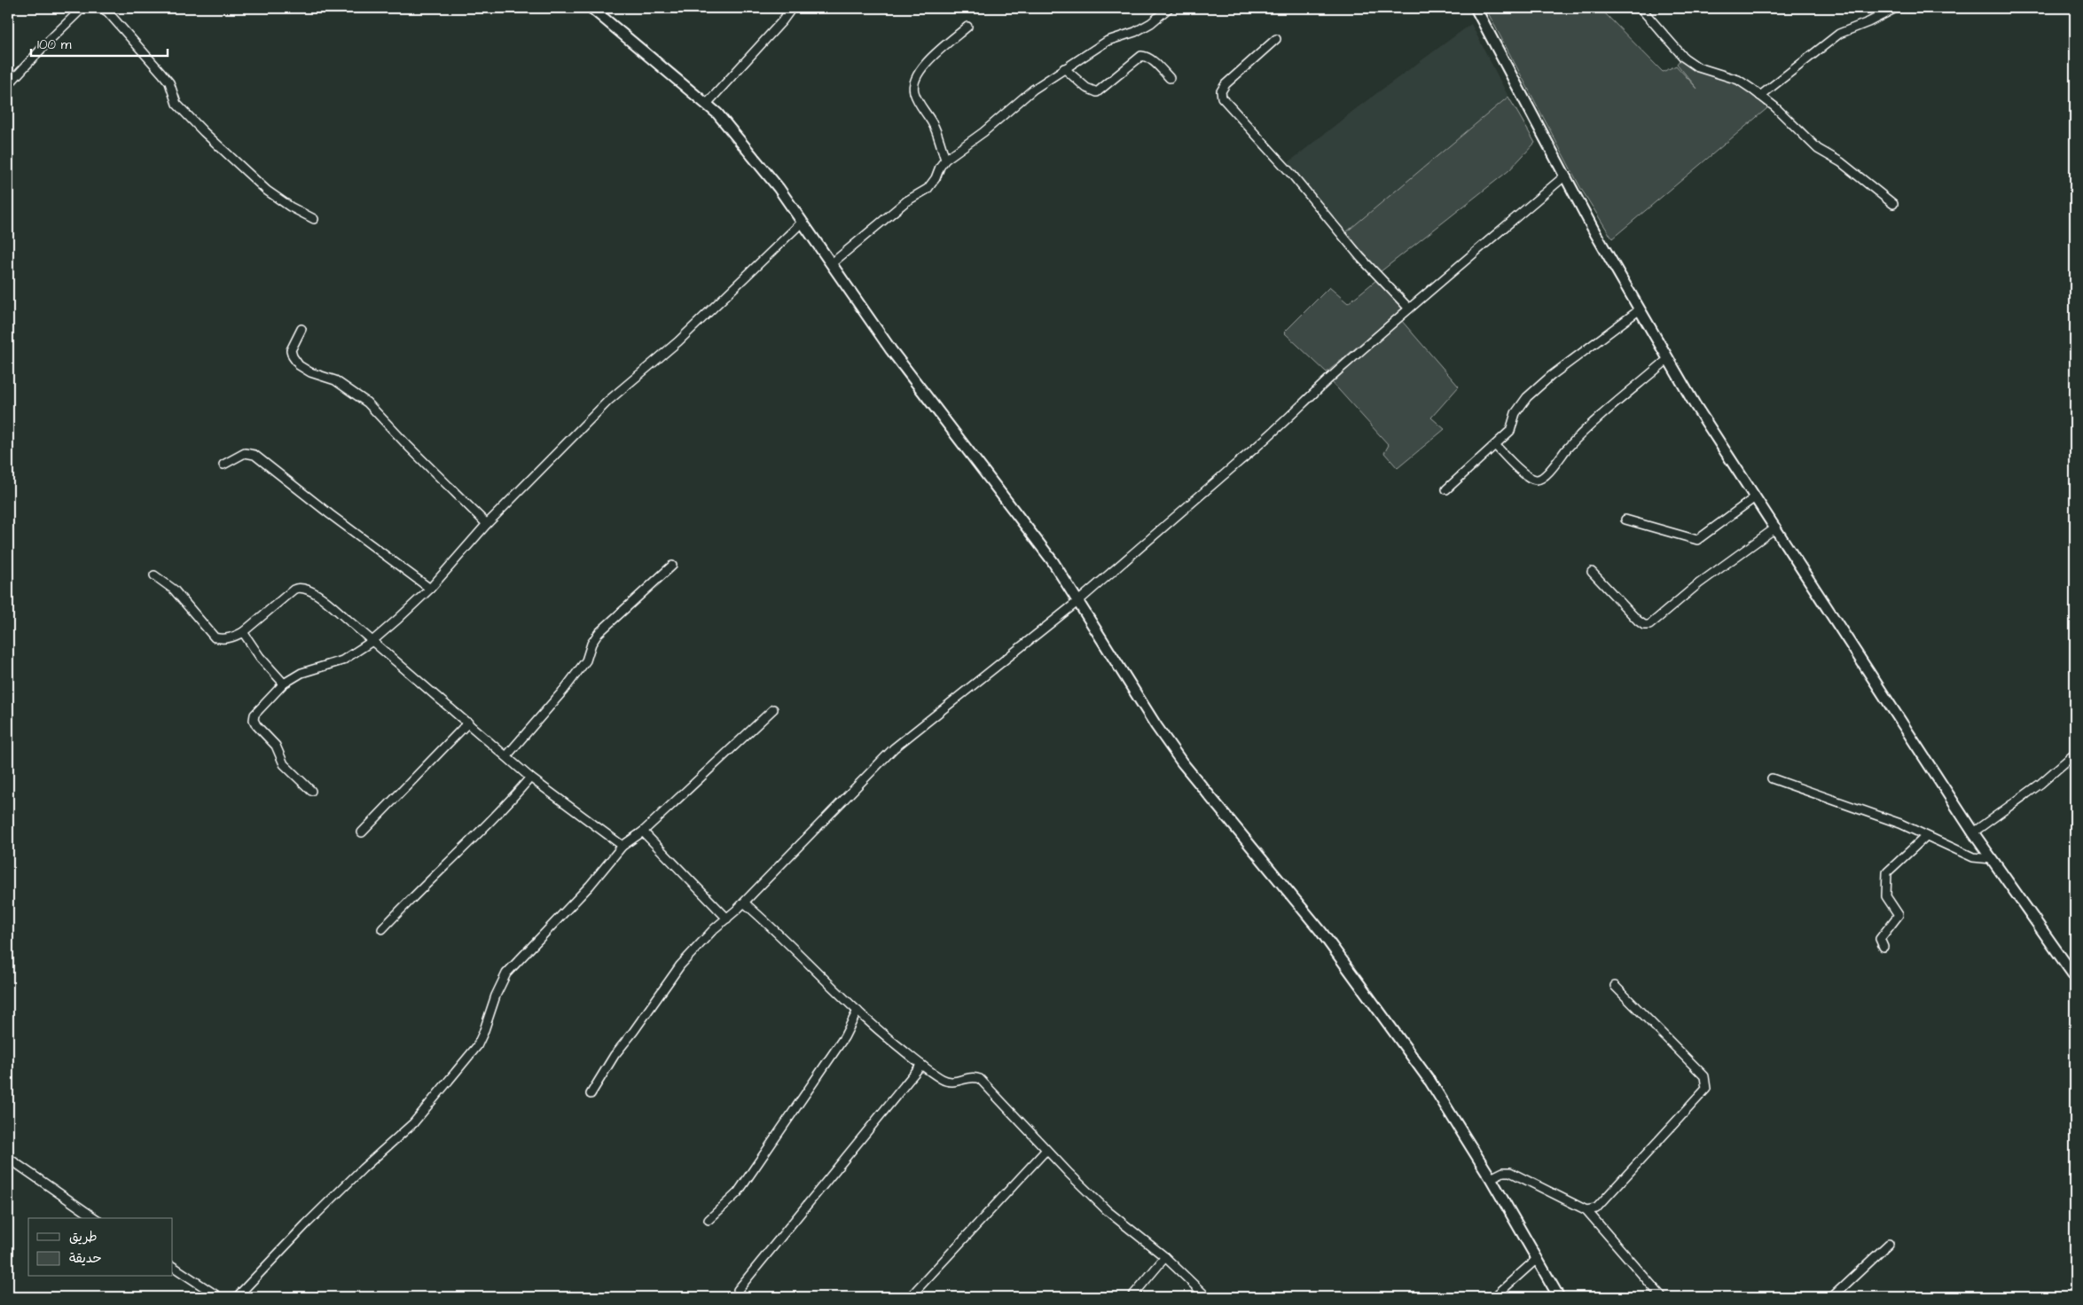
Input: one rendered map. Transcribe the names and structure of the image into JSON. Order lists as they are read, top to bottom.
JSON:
{
  "legend": ["طريق", "حديقة"],
  "scale_bar": "100 m"
}
